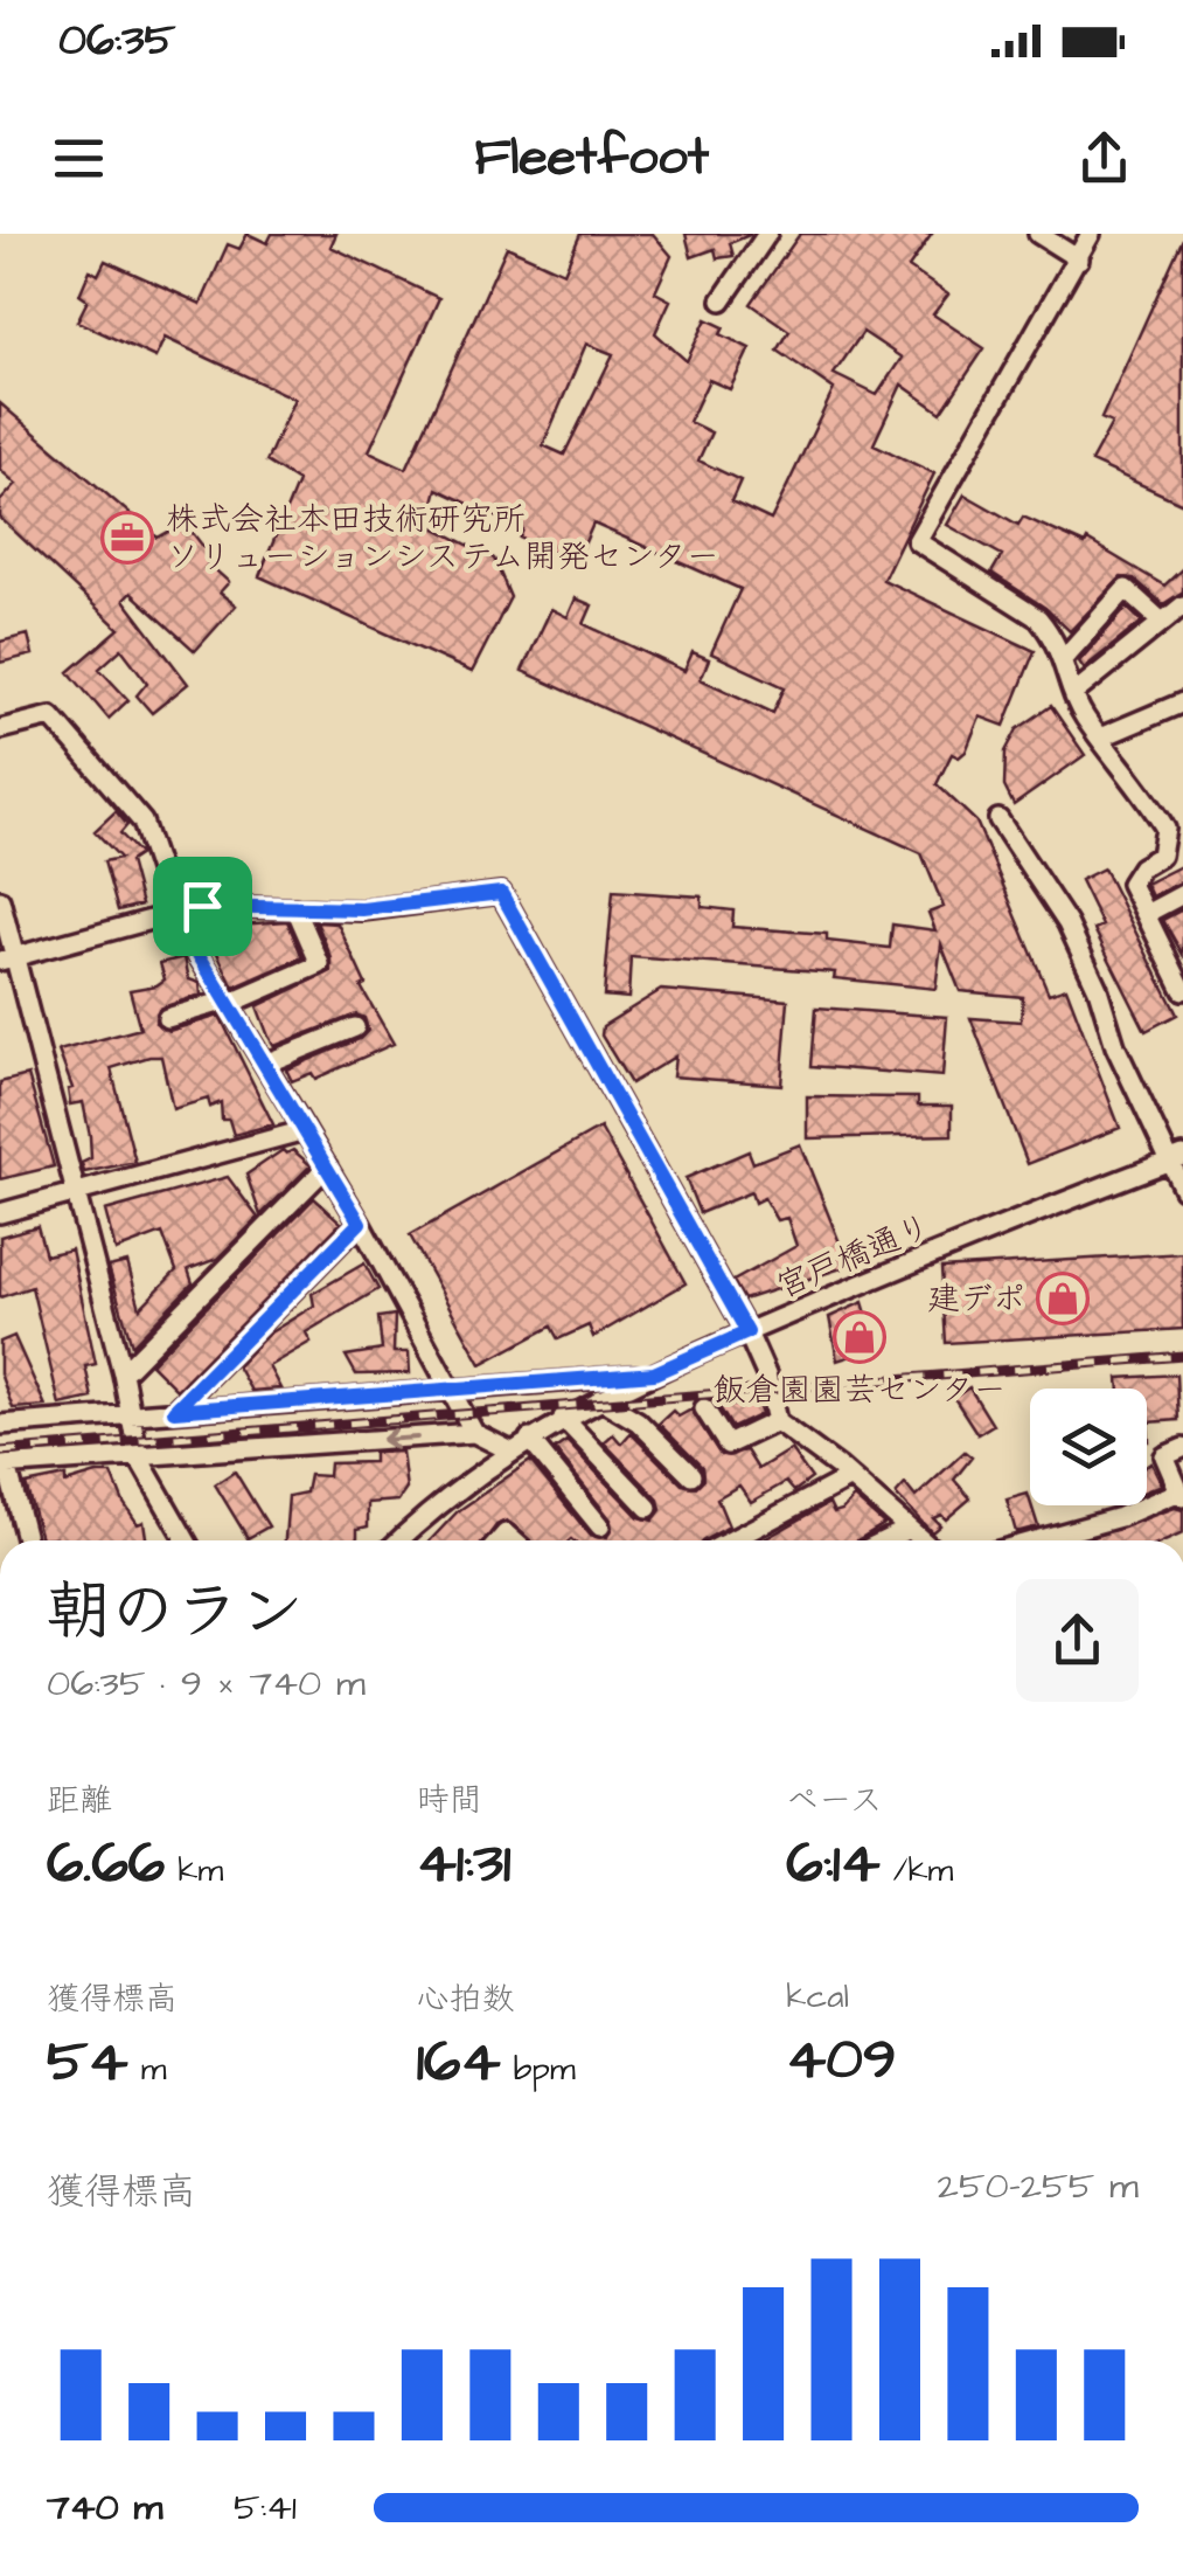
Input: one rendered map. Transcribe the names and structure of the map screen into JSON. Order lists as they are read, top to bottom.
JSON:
{
  "streets": {
    "street": ["宮戸橋通り"]
  },
  "places": {
    "office": ["株式会社本田技術研究所 ソリューションシステム開発センター"],
    "shop": ["建デポ", "飯倉園園芸センター"]
  },
  "page": {
    "status": "06:35",
    "header": "Fleetfoot",
    "heading": ["朝のラン", "06:35 · 9 × 740 m"],
    "stats": [
      ["距離", "6.66 km"],
      ["時間", "41:31"],
      ["ペース", "6:14 /km"],
      ["獲得標高", "54 m"],
      ["心拍数", "164 bpm"],
      ["kcal", "409"]
    ],
    "chart": ["獲得標高", "250–255 m"],
    "list": [
      {
        "name": "740 m",
        "note": "5:41"
      }
    ]
  }
}
